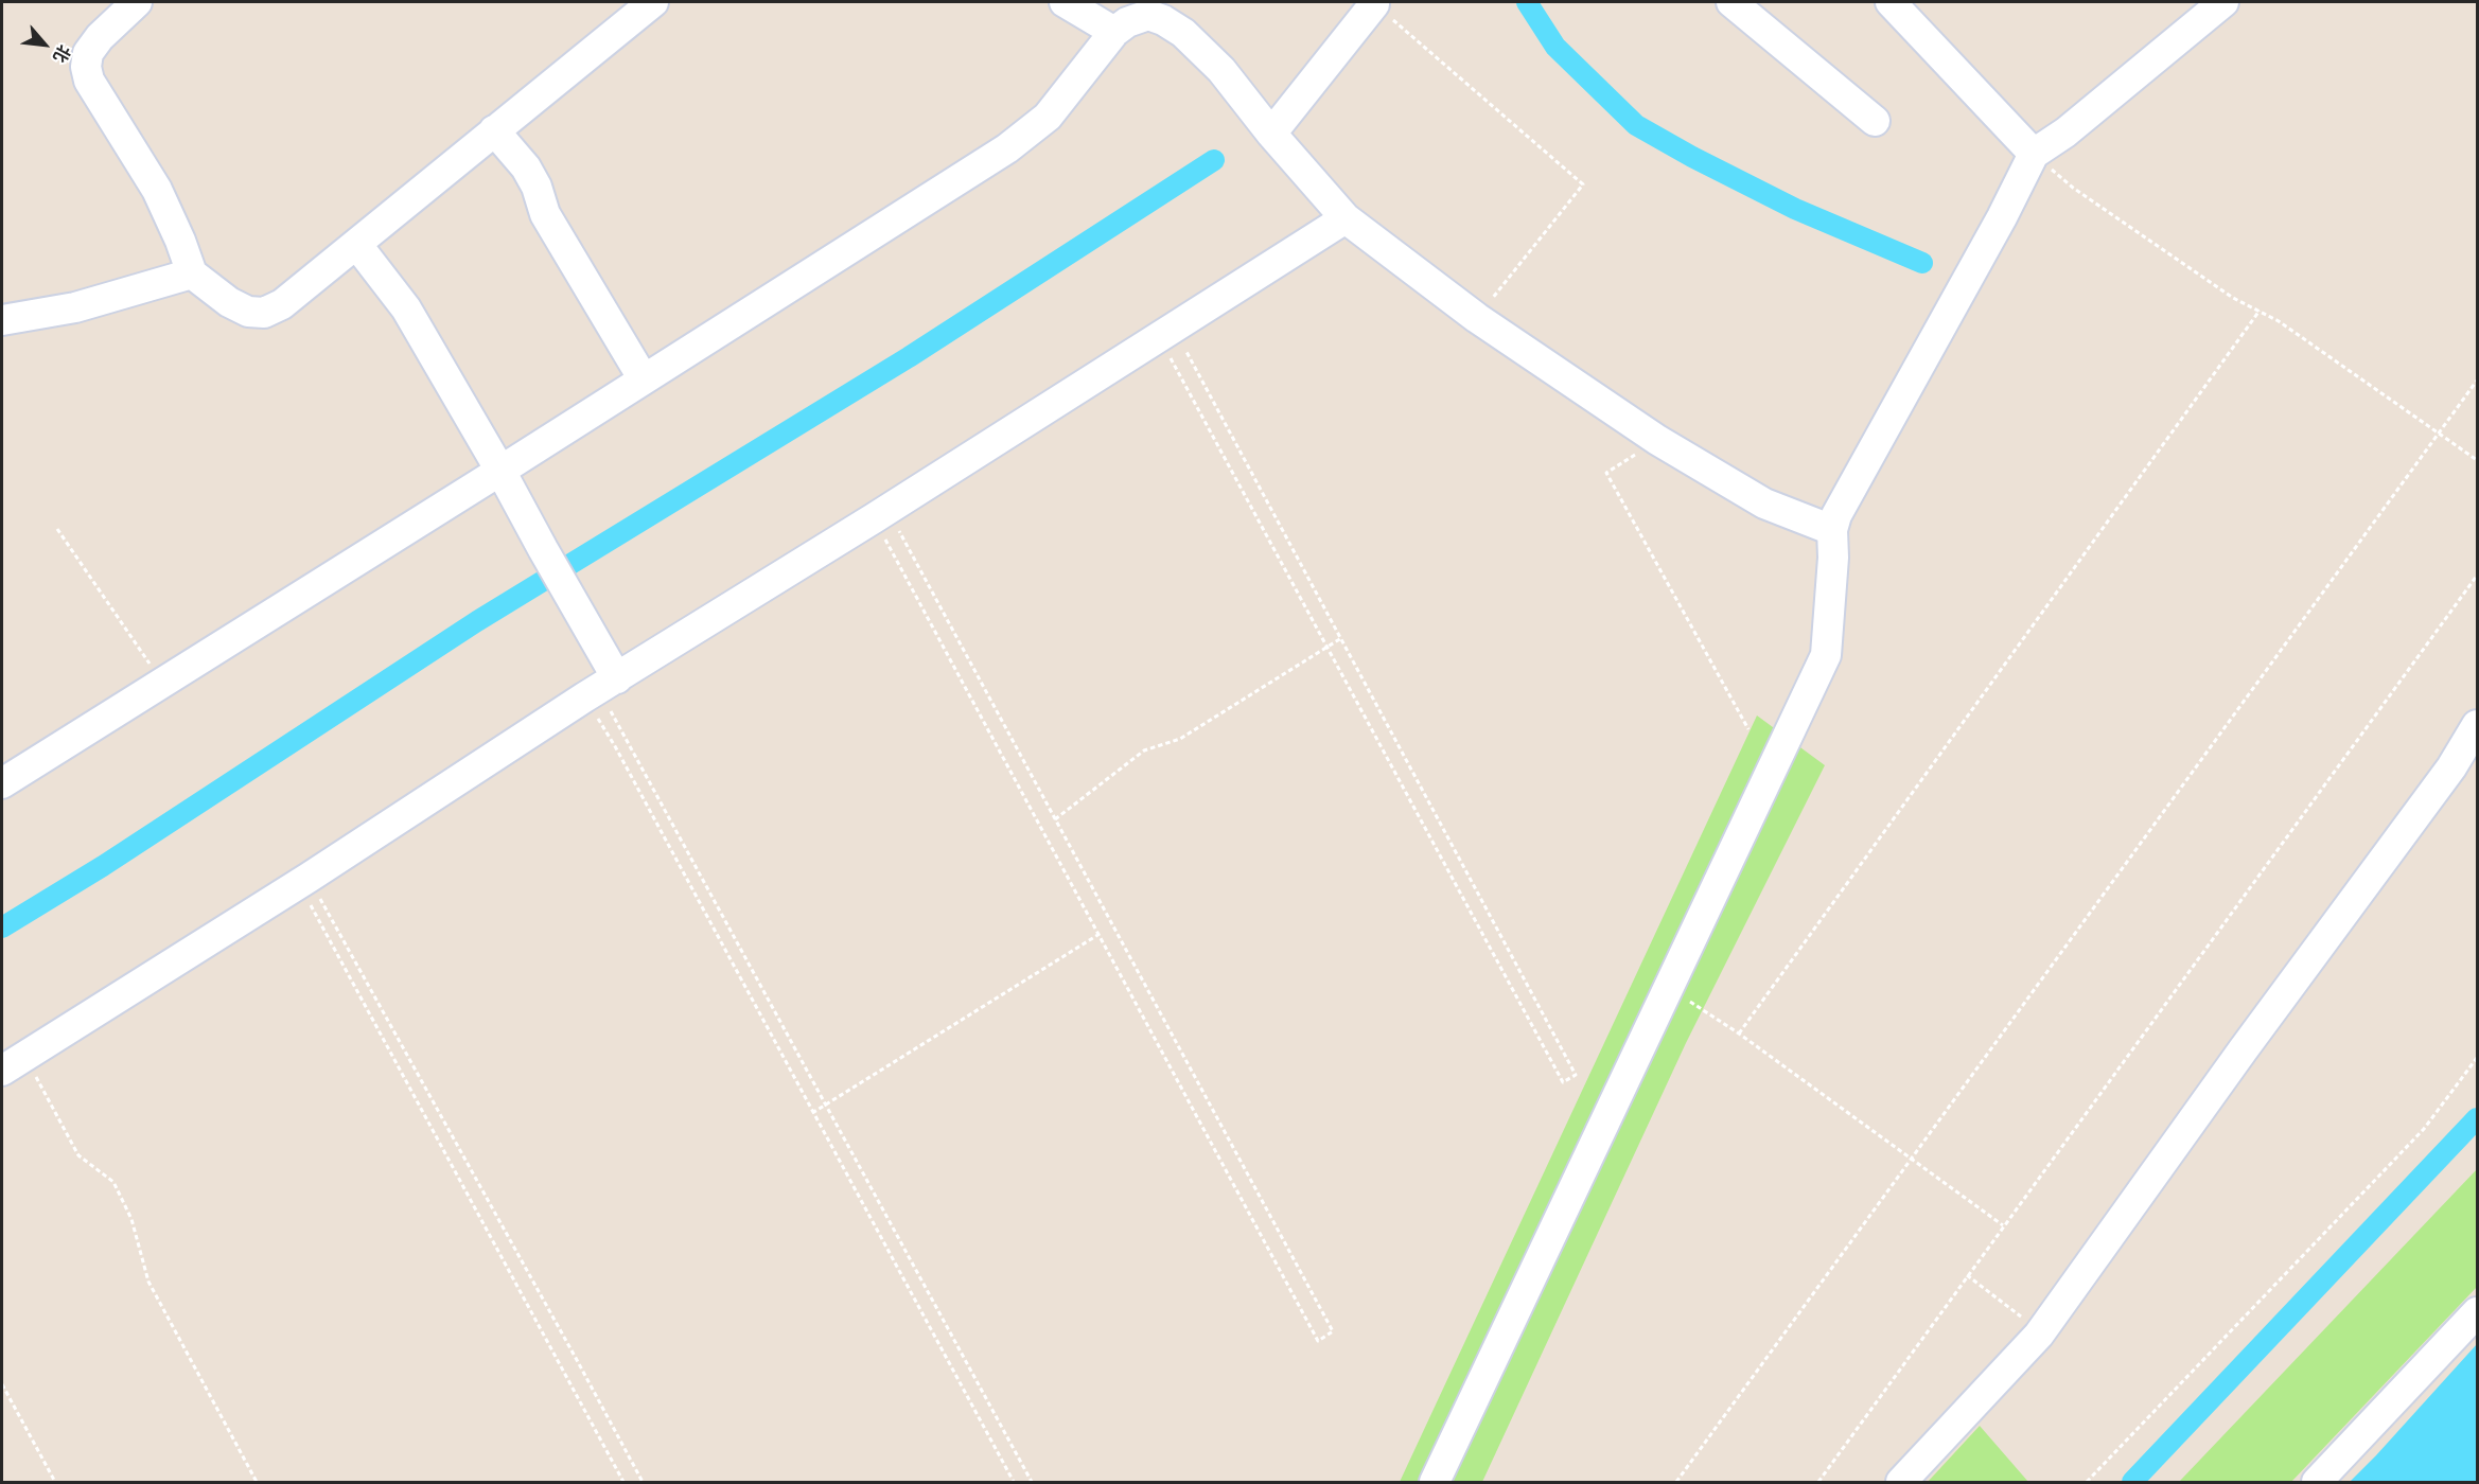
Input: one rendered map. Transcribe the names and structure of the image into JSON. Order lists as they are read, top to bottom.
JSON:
{
  "north": "bottom right"
}
